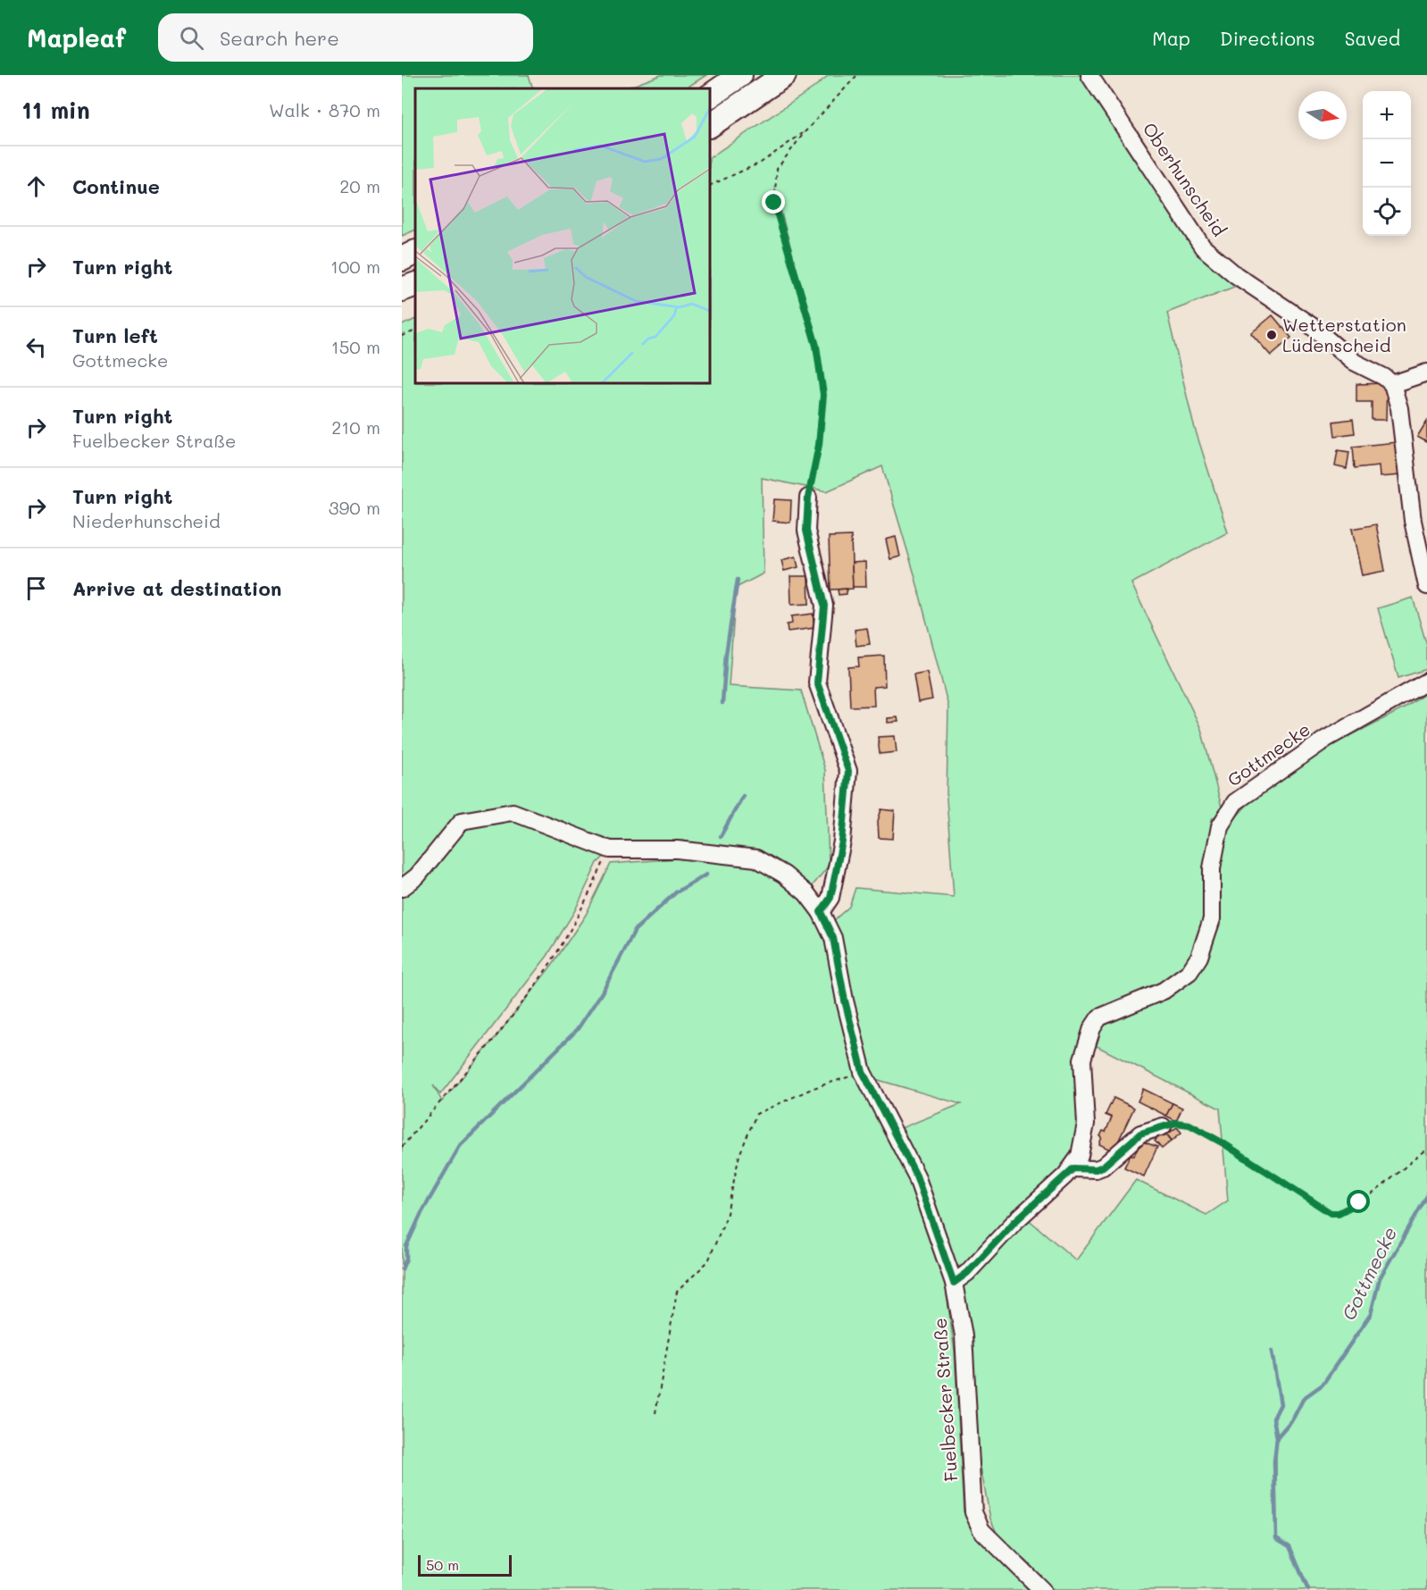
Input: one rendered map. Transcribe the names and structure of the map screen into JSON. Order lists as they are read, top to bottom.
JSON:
{
  "streets": {
    "street": ["Oberhunscheid", "Gottmecke", "Fuelbecker Straße"]
  },
  "crossings": [
    ["Gottmecke", "Fuelbecker Straße"]
  ],
  "water": ["Gottmecke"],
  "places": ["Wetterstation Lüdenscheid"],
  "scale_bar": "50 m",
  "north": "right",
  "page": {
    "header": "Mapleaf",
    "search": "Search here",
    "nav": ["Map", "Directions", "Saved"],
    "heading": ["11 min", "Walk · 870 m"],
    "map_buttons": ["+", "−"],
    "list": [
      ["Continue", "20 m"],
      ["Turn right", "100 m"],
      ["Turn left", "Gottmecke", "150 m"],
      ["Turn right", "Fuelbecker Straße", "210 m"],
      ["Turn right", "Niederhunscheid", "390 m"],
      "Arrive at destination"
    ],
    "scale": "50 m"
  }
}
